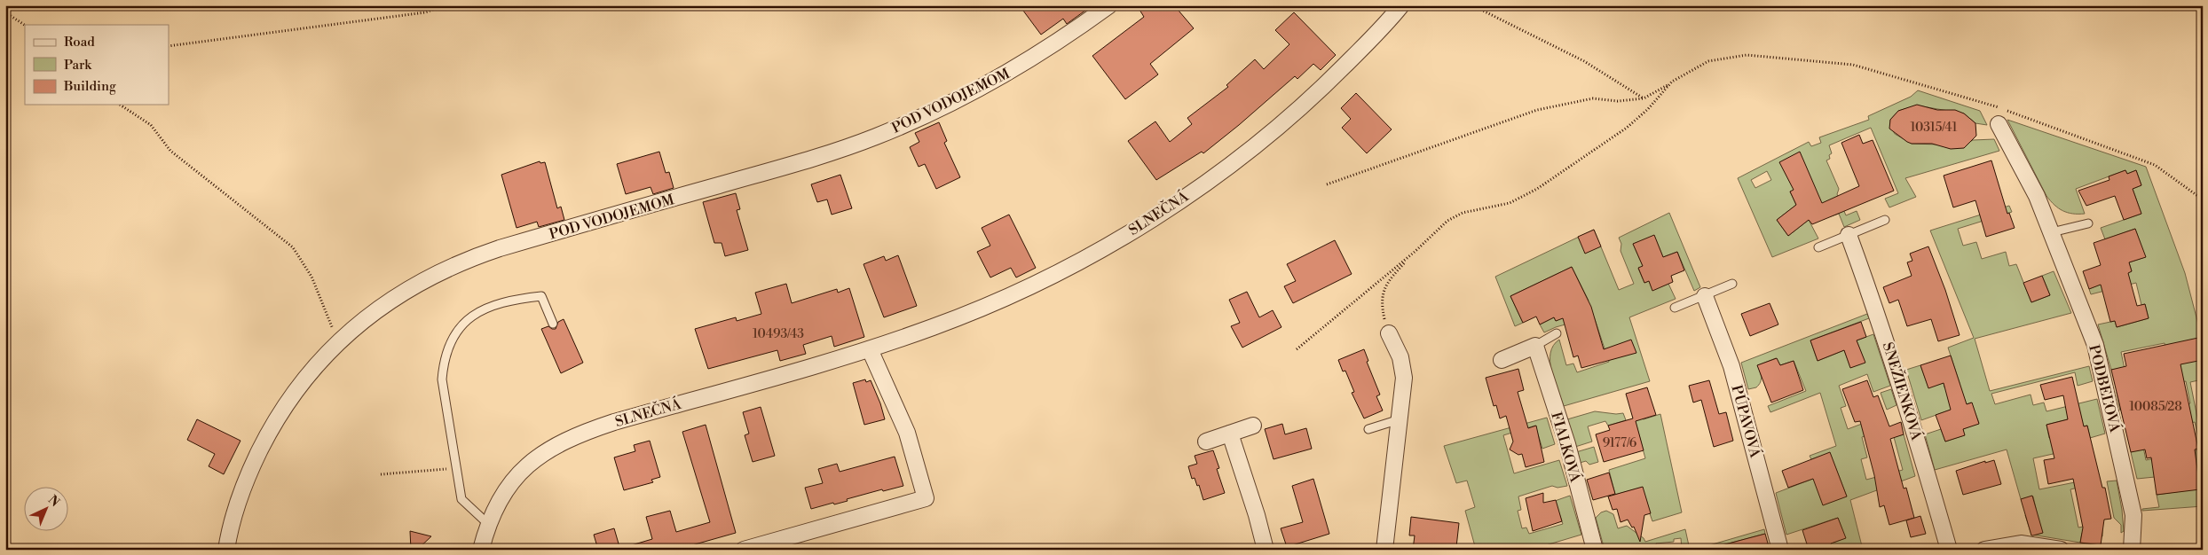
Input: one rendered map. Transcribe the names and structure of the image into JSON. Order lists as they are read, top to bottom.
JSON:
{
  "streets": {
    "street": [
      "POD VODOJEMOM",
      "SLNEČNÁ",
      "PODBEĽOVÁ",
      "SNEŽIENKOVÁ",
      "PÚPAVOVÁ",
      "FIALKOVÁ"
    ]
  },
  "house_numbers": [
    "10315/41",
    "10493/43",
    "10085/28",
    "9177/6"
  ],
  "legend": ["Road", "Park", "Building"],
  "north": "top right"
}
